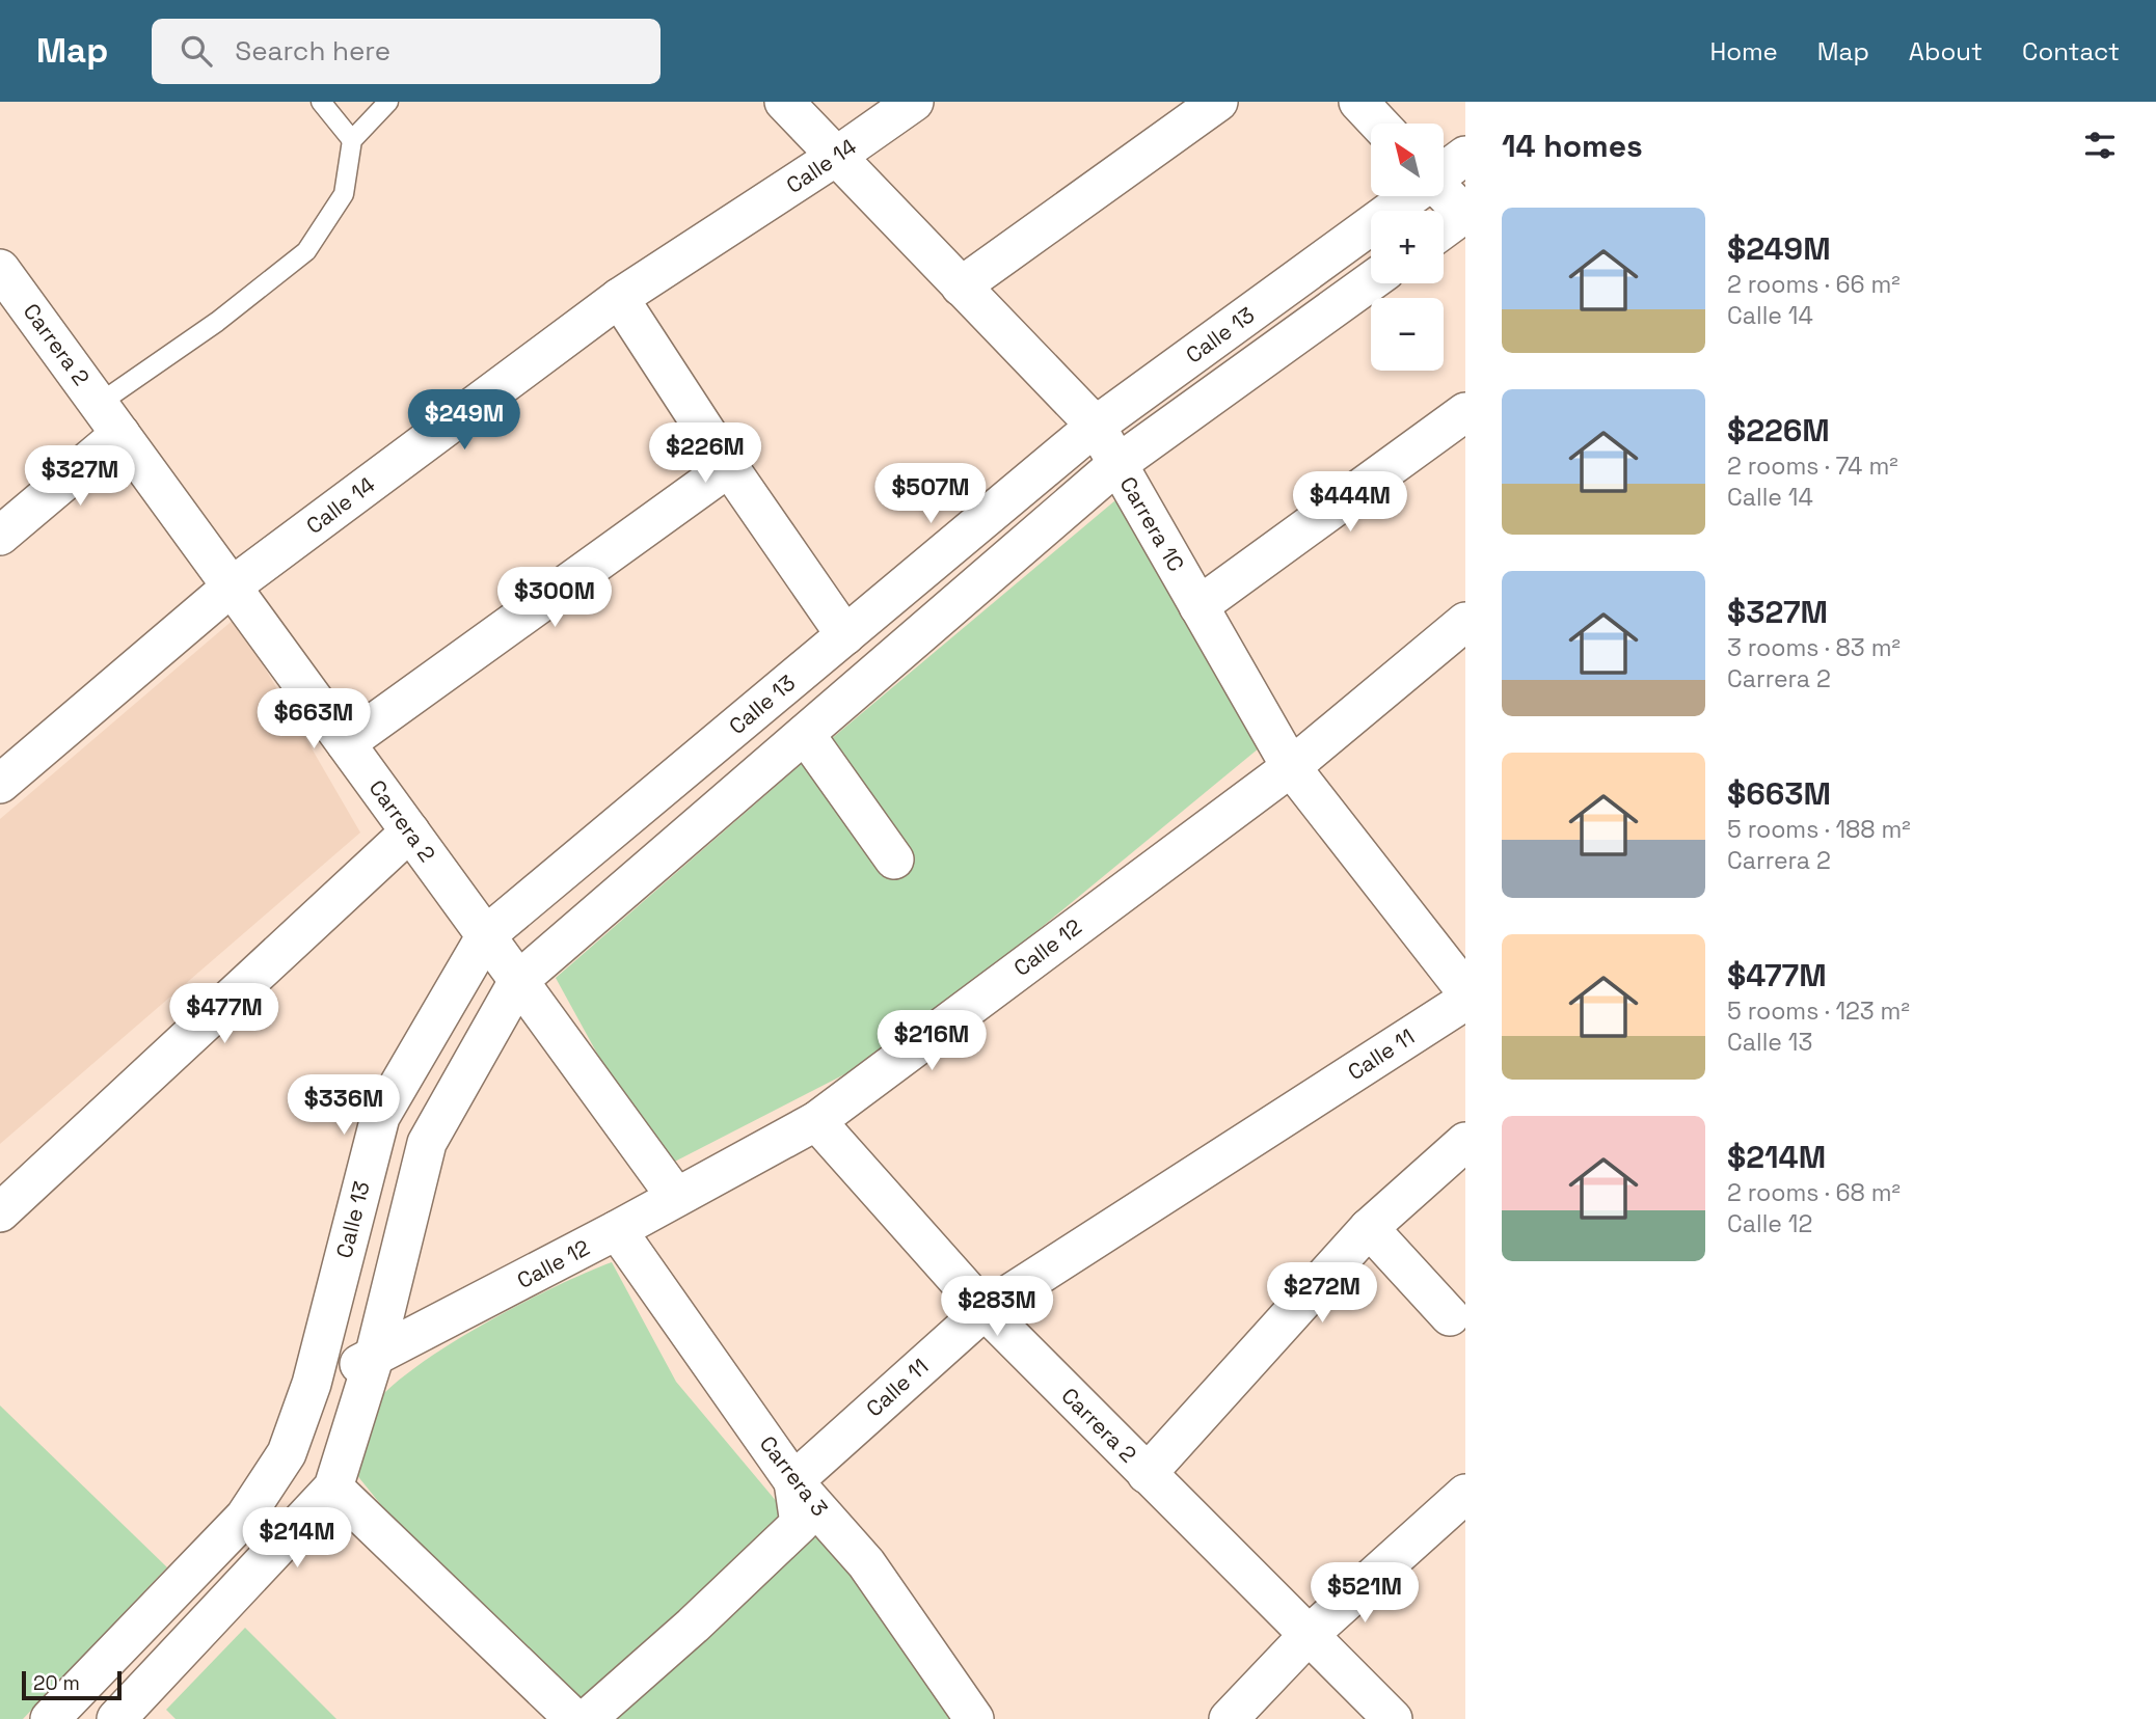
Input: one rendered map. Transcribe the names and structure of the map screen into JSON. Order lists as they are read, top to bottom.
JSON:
{
  "streets": {
    "street": [
      "Calle 14",
      "Calle 13",
      "Carrera 2",
      "Carrera 1C",
      "Calle 12",
      "Calle 11",
      "Carrera 3"
    ]
  },
  "crossings": [
    ["Calle 14", "Carrera 2"],
    ["Calle 14", "Carrera 1C"],
    ["Calle 13", "Carrera 2"],
    ["Calle 13", "Carrera 1C"],
    ["Calle 13", "Calle 12"],
    ["Carrera 2", "Calle 12"],
    ["Carrera 2", "Calle 11"],
    ["Carrera 1C", "Calle 12"],
    ["Calle 12", "Carrera 3"],
    ["Calle 11", "Carrera 3"]
  ],
  "scale_bar": "20 m",
  "north": "top left",
  "page": {
    "header": "Map",
    "search": "Search here",
    "nav": [
      "Home",
      "Map",
      "About",
      "Contact"
    ],
    "heading": "14 homes",
    "map_buttons": ["+", "−"],
    "list": [
      {
        "name": "$249M",
        "note": "2 rooms · 66 m² · Calle 14"
      },
      {
        "name": "$226M",
        "note": "2 rooms · 74 m² · Calle 14"
      },
      {
        "name": "$327M",
        "note": "3 rooms · 83 m² · Carrera 2"
      },
      {
        "name": "$663M",
        "note": "5 rooms · 188 m² · Carrera 2"
      },
      {
        "name": "$477M",
        "note": "5 rooms · 123 m² · Calle 13"
      },
      {
        "name": "$214M",
        "note": "2 rooms · 68 m² · Calle 12"
      }
    ],
    "price": [
      "$249M",
      "$226M",
      "$327M",
      "$507M",
      "$444M",
      "$300M",
      "$663M",
      "$477M",
      "$216M",
      "$336M",
      "$272M",
      "$283M",
      "$214M",
      "$521M"
    ],
    "scale": "20 m"
  }
}
